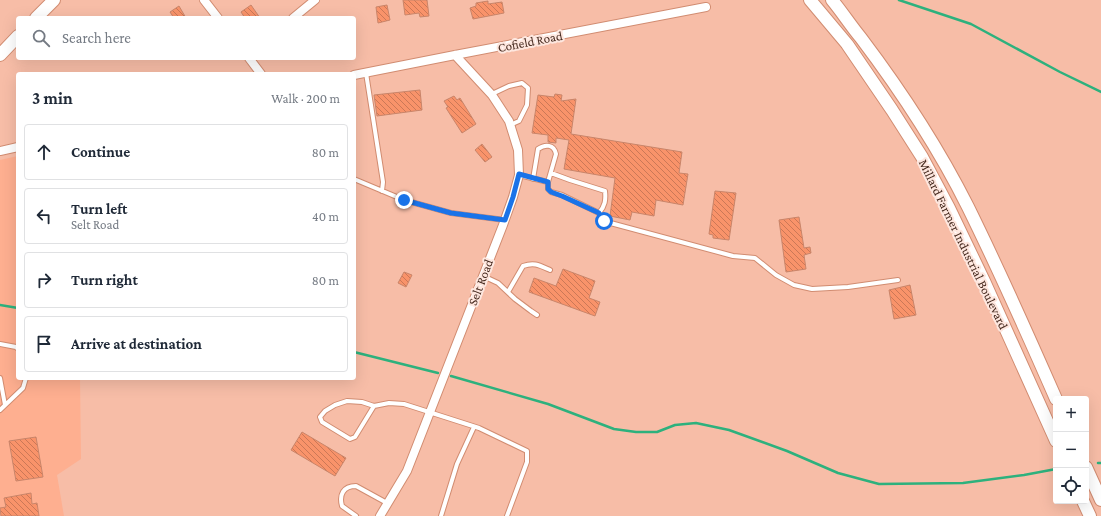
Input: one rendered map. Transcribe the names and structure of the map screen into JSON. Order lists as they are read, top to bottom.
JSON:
{
  "streets": {
    "main road": ["Millard Farmer Industrial Boulevard"],
    "street": ["Cofield Road", "Selt Road"]
  },
  "crossings": [
    ["Cofield Road", "Selt Road"]
  ],
  "page": {
    "search": "Search here",
    "heading": ["3 min", "Walk · 200 m"],
    "list": [
      ["Continue", "80 m"],
      ["Turn left", "Selt Road", "40 m"],
      ["Turn right", "80 m"],
      "Arrive at destination"
    ],
    "map_buttons": ["+", "−"]
  }
}
